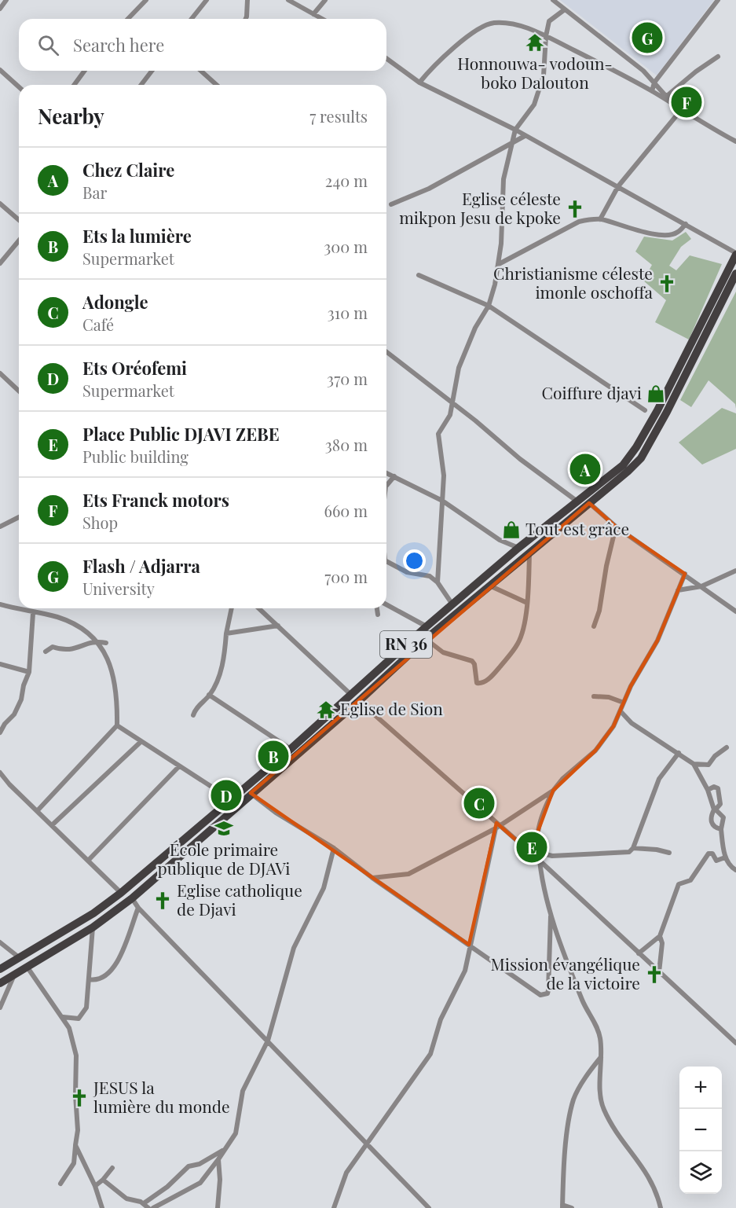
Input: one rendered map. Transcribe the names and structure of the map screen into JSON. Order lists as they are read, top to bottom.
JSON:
{
  "streets": {
    "main road": ["RN 36"]
  },
  "places": {
    "temple": ["Honnouwa- vodoun- boko Dalouton", "Eglise de Sion"],
    "church": [
      "Eglise céleste mikpon Jesu de kpoke",
      "Christianisme céleste imonle oschoffa",
      "Eglise catholique de Djavi",
      "Mission évangélique de la victoire",
      "JESUS la lumière du monde"
    ],
    "shop": ["Coiffure djavi", "Tout est grâce"],
    "school or university": ["École primaire publique de DJAVi"]
  },
  "page": {
    "search": "Search here",
    "pins": [
      "G",
      "F",
      "A",
      "B",
      "D",
      "C",
      "E"
    ],
    "heading": ["Nearby", "7 results"],
    "list": [
      {
        "mark": "A",
        "name": "Chez Claire",
        "note": "Bar",
        "value": "240 m"
      },
      {
        "mark": "B",
        "name": "Ets la lumière",
        "note": "Supermarket",
        "value": "300 m"
      },
      {
        "mark": "C",
        "name": "Adongle",
        "note": "Café",
        "value": "310 m"
      },
      {
        "mark": "D",
        "name": "Ets Oréofemi",
        "note": "Supermarket",
        "value": "370 m"
      },
      {
        "mark": "E",
        "name": "Place Public DJAVI ZEBE",
        "note": "Public building",
        "value": "380 m"
      },
      {
        "mark": "F",
        "name": "Ets Franck motors",
        "note": "Shop",
        "value": "660 m"
      },
      {
        "mark": "G",
        "name": "Flash / Adjarra",
        "note": "University",
        "value": "700 m"
      }
    ],
    "map_buttons": ["+", "−"]
  }
}
